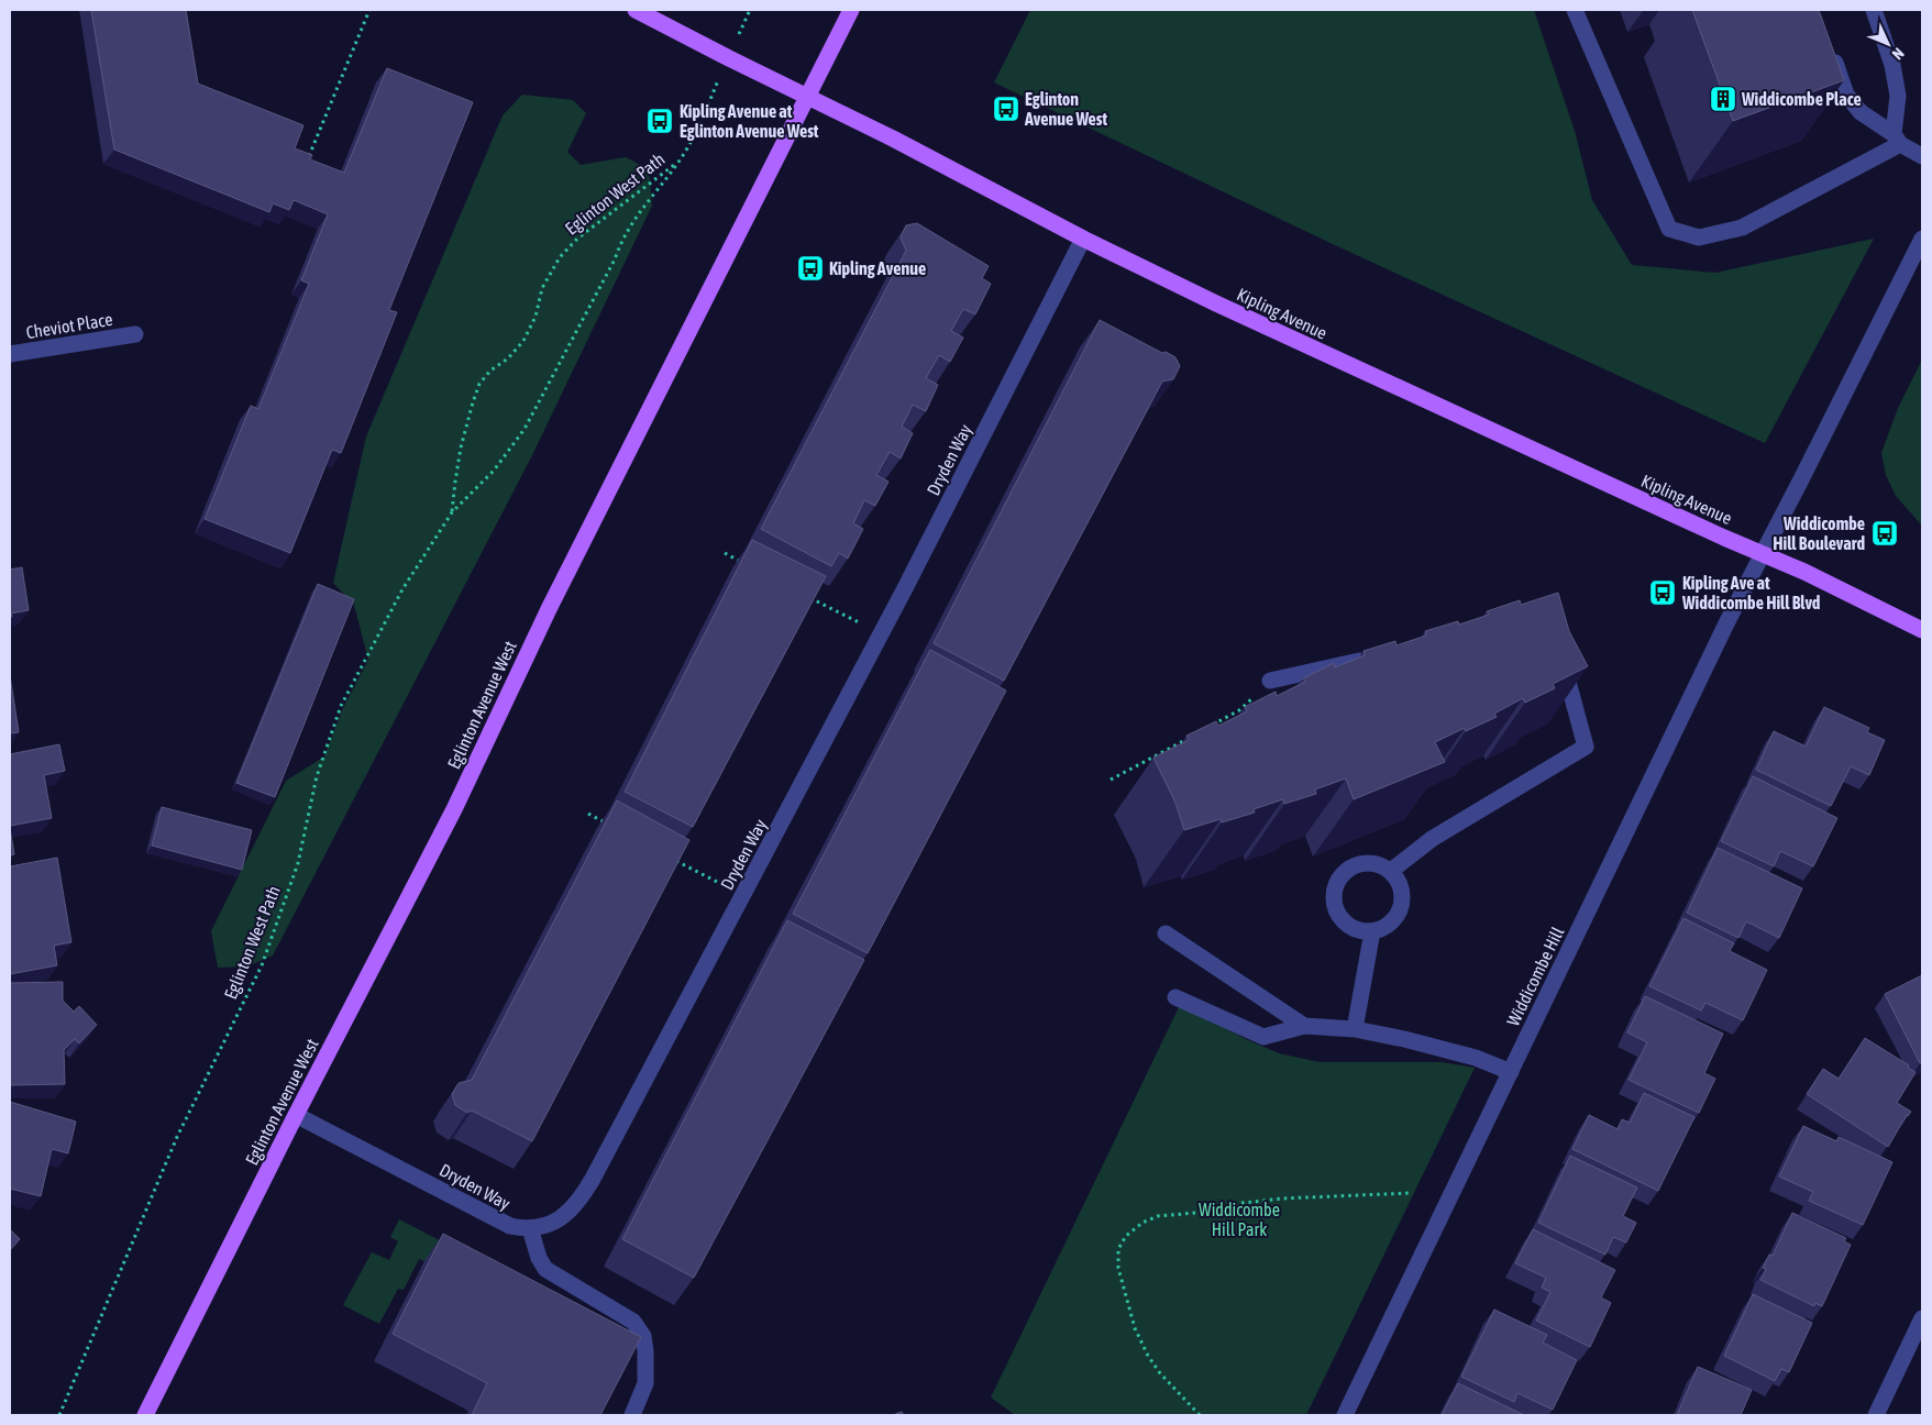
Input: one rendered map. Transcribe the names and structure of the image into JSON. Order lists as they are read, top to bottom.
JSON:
{
  "streets": {
    "main road": ["Kipling Avenue", "Eglinton Avenue West"],
    "street": ["Cheviot Place", "Dryden Way", "Widdicombe Hill"],
    "path": ["Eglinton West Path"]
  },
  "crossings": [
    ["Kipling Avenue", "Dryden Way"],
    ["Kipling Avenue", "Eglinton Avenue West"],
    ["Kipling Avenue", "Widdicombe Hill"],
    ["Dryden Way", "Eglinton Avenue West"]
  ],
  "parks": ["Widdicombe Hill Park"],
  "places": {
    "building": ["Widdicombe Place"],
    "bus stop": [
      "Eglinton Avenue West",
      "Kipling Avenue at Eglinton Avenue West",
      "Kipling Avenue",
      "Widdicombe Hill Boulevard",
      "Kipling Ave at Widdicombe Hill Blvd"
    ]
  },
  "north": "bottom right"
}
